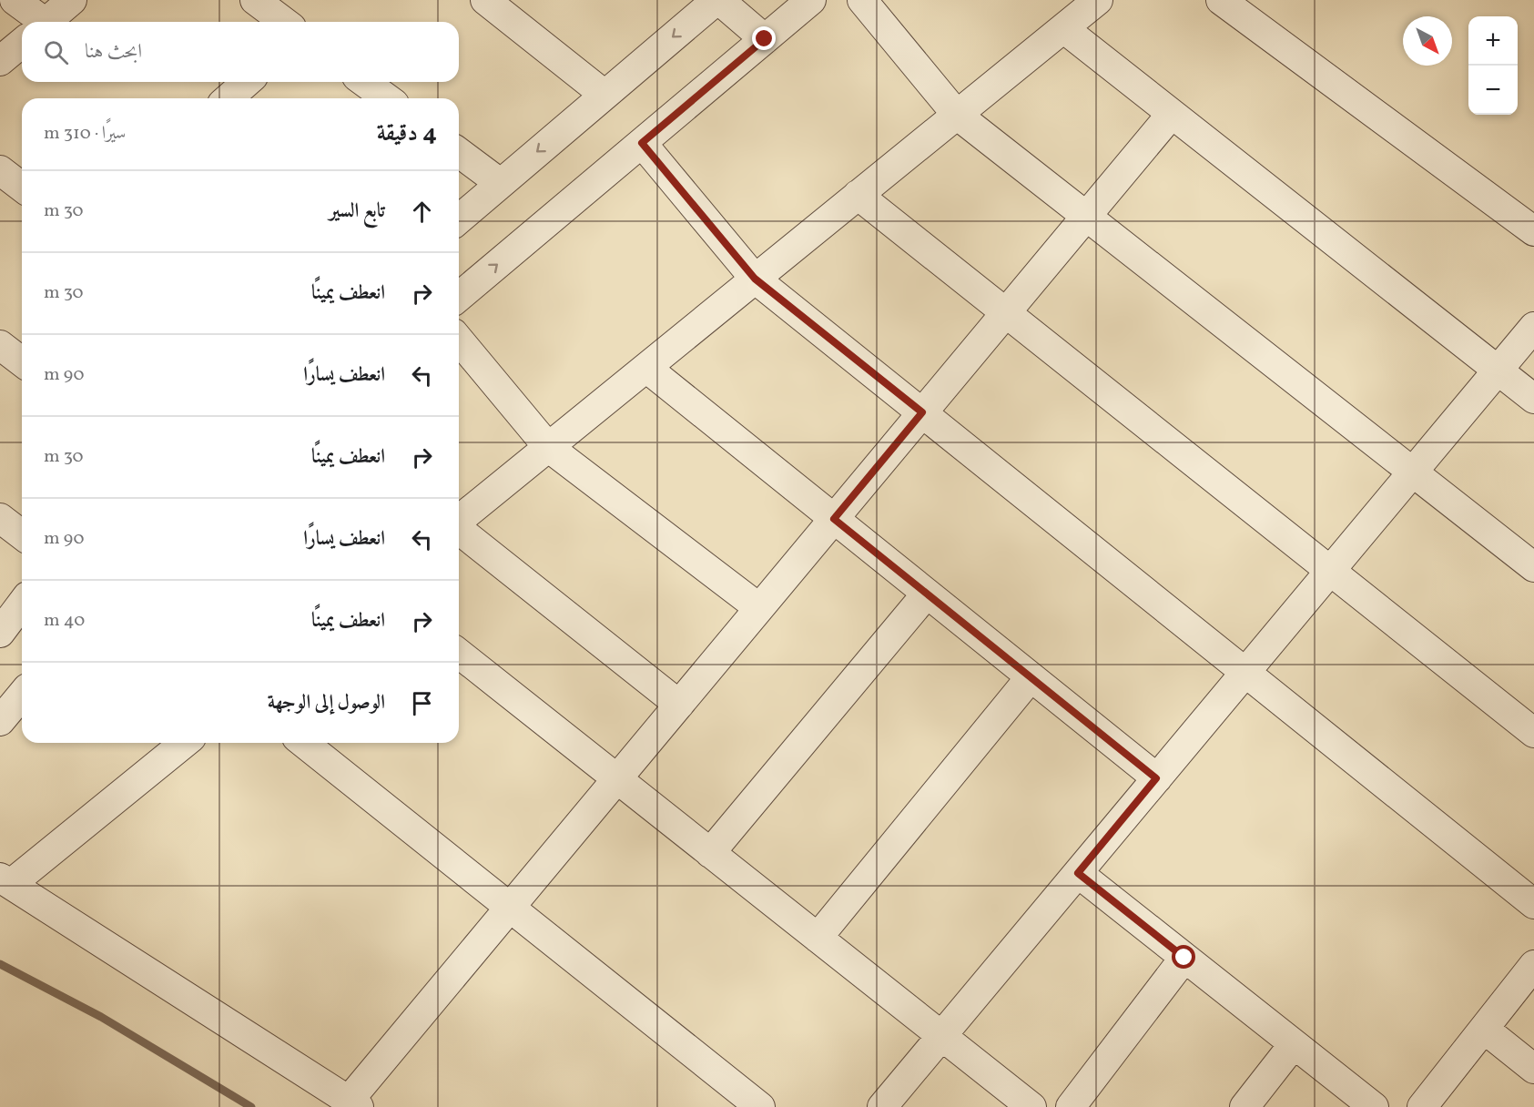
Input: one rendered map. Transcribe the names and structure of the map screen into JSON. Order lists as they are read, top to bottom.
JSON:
{
  "north": "bottom right",
  "page": {
    "map_buttons": ["+", "−"],
    "search": "ابحث هنا",
    "heading": ["4 دقيقة", "سيرًا · 310 m"],
    "list": [
      ["تابع السير", "30 m"],
      ["انعطف يمينًا", "30 m"],
      ["انعطف يسارًا", "90 m"],
      ["انعطف يمينًا", "30 m"],
      ["انعطف يسارًا", "90 m"],
      ["انعطف يمينًا", "40 m"],
      "الوصول إلى الوجهة"
    ]
  }
}
